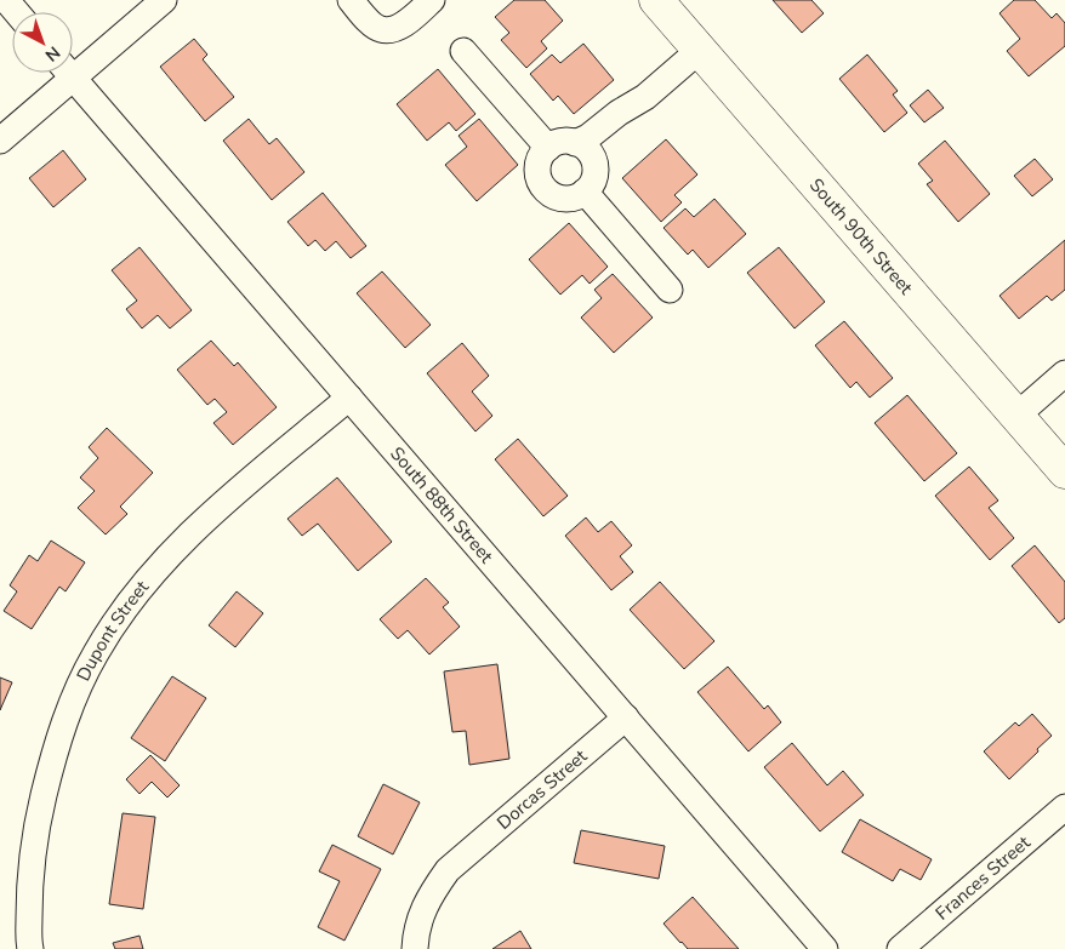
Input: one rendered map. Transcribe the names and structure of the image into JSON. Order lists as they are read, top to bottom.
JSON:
{
  "streets": {
    "main road": ["South 90th Street"],
    "street": [
      "South 88th Street",
      "Dupont Street",
      "Dorcas Street",
      "Frances Street"
    ]
  },
  "crossings": [
    ["South 88th Street", "Dupont Street"],
    ["South 88th Street", "Dorcas Street"]
  ],
  "north": "bottom right"
}
